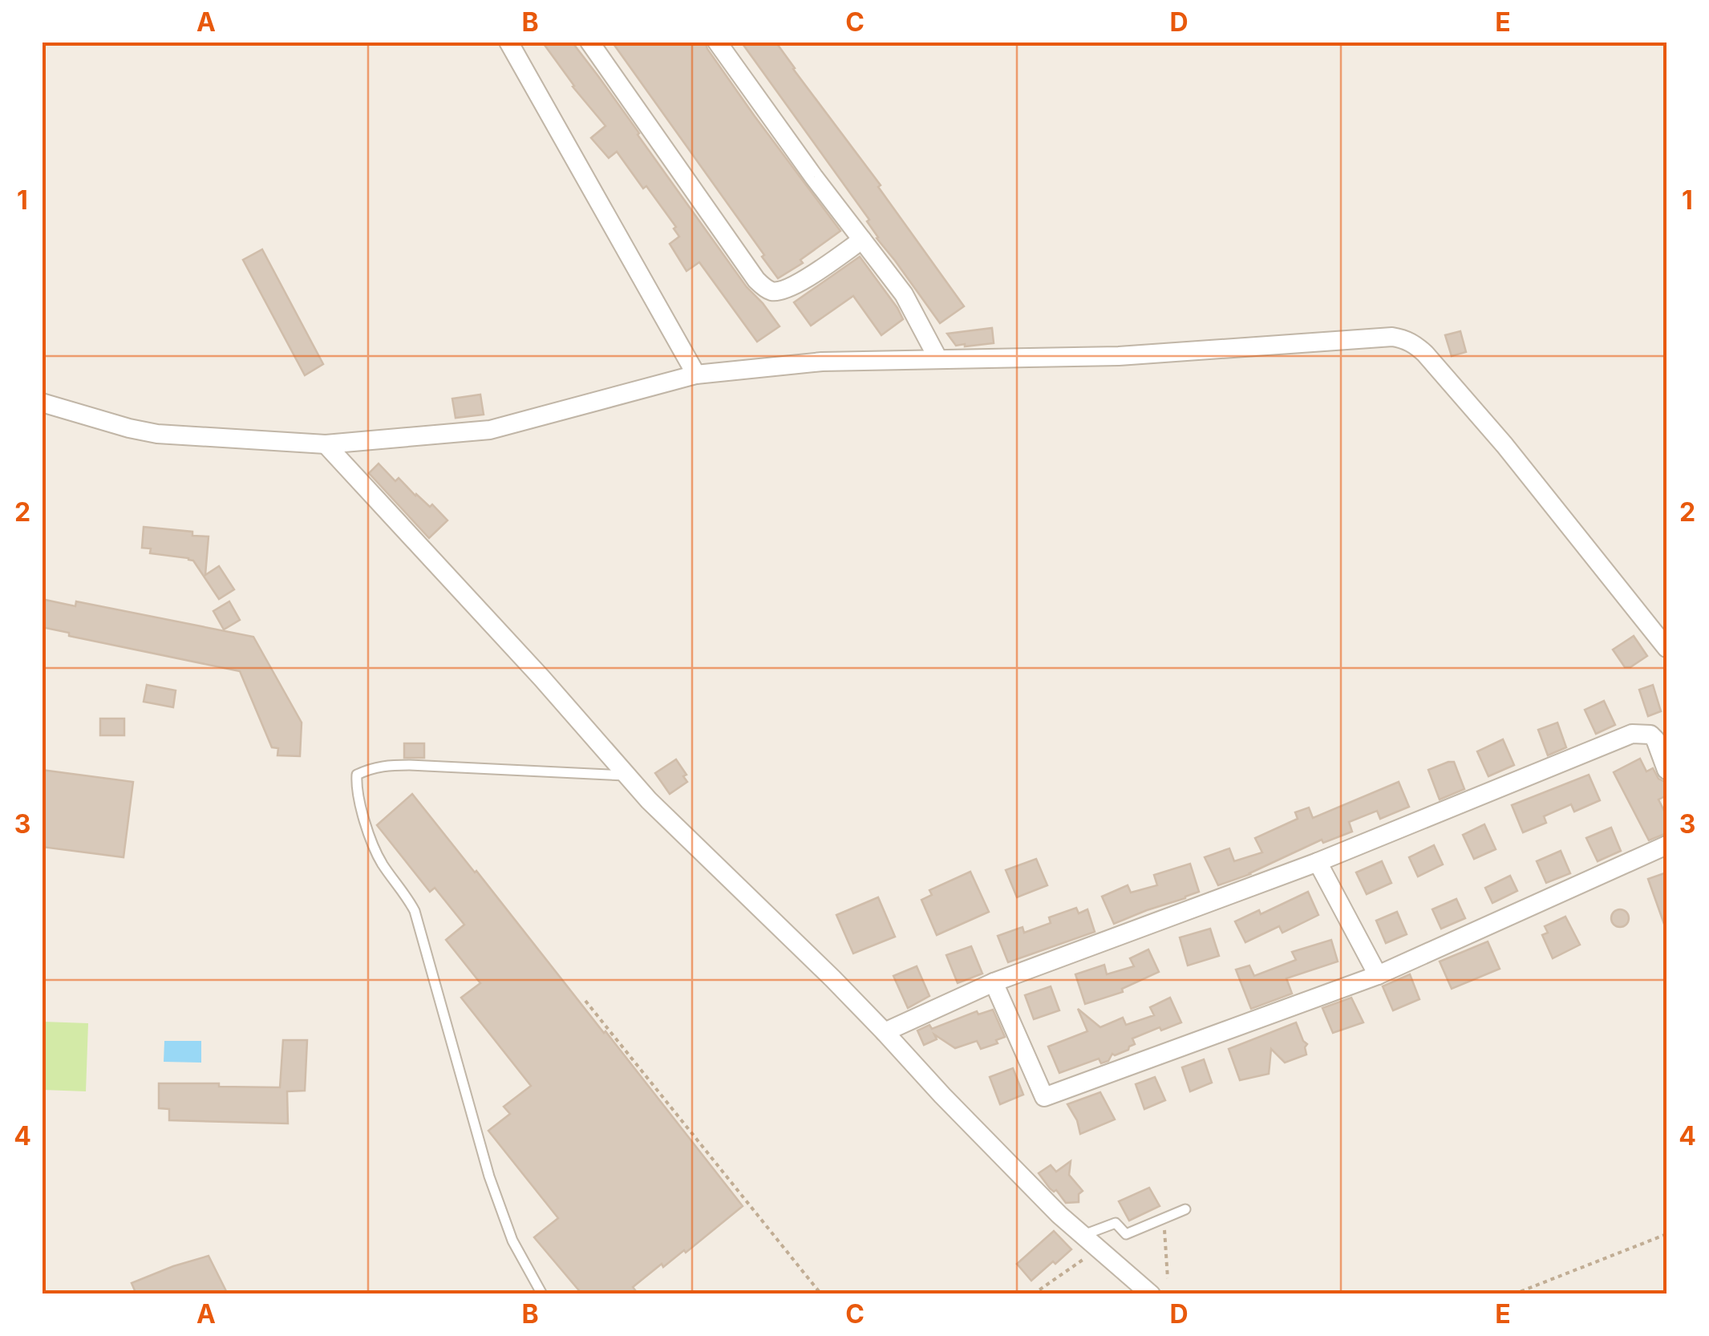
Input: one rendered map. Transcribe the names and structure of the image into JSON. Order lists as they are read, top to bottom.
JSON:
{
  "grid": {
    "columns": [
      "A",
      "B",
      "C",
      "D",
      "E"
    ],
    "rows": [
      "1",
      "2",
      "3",
      "4"
    ]
  }
}
